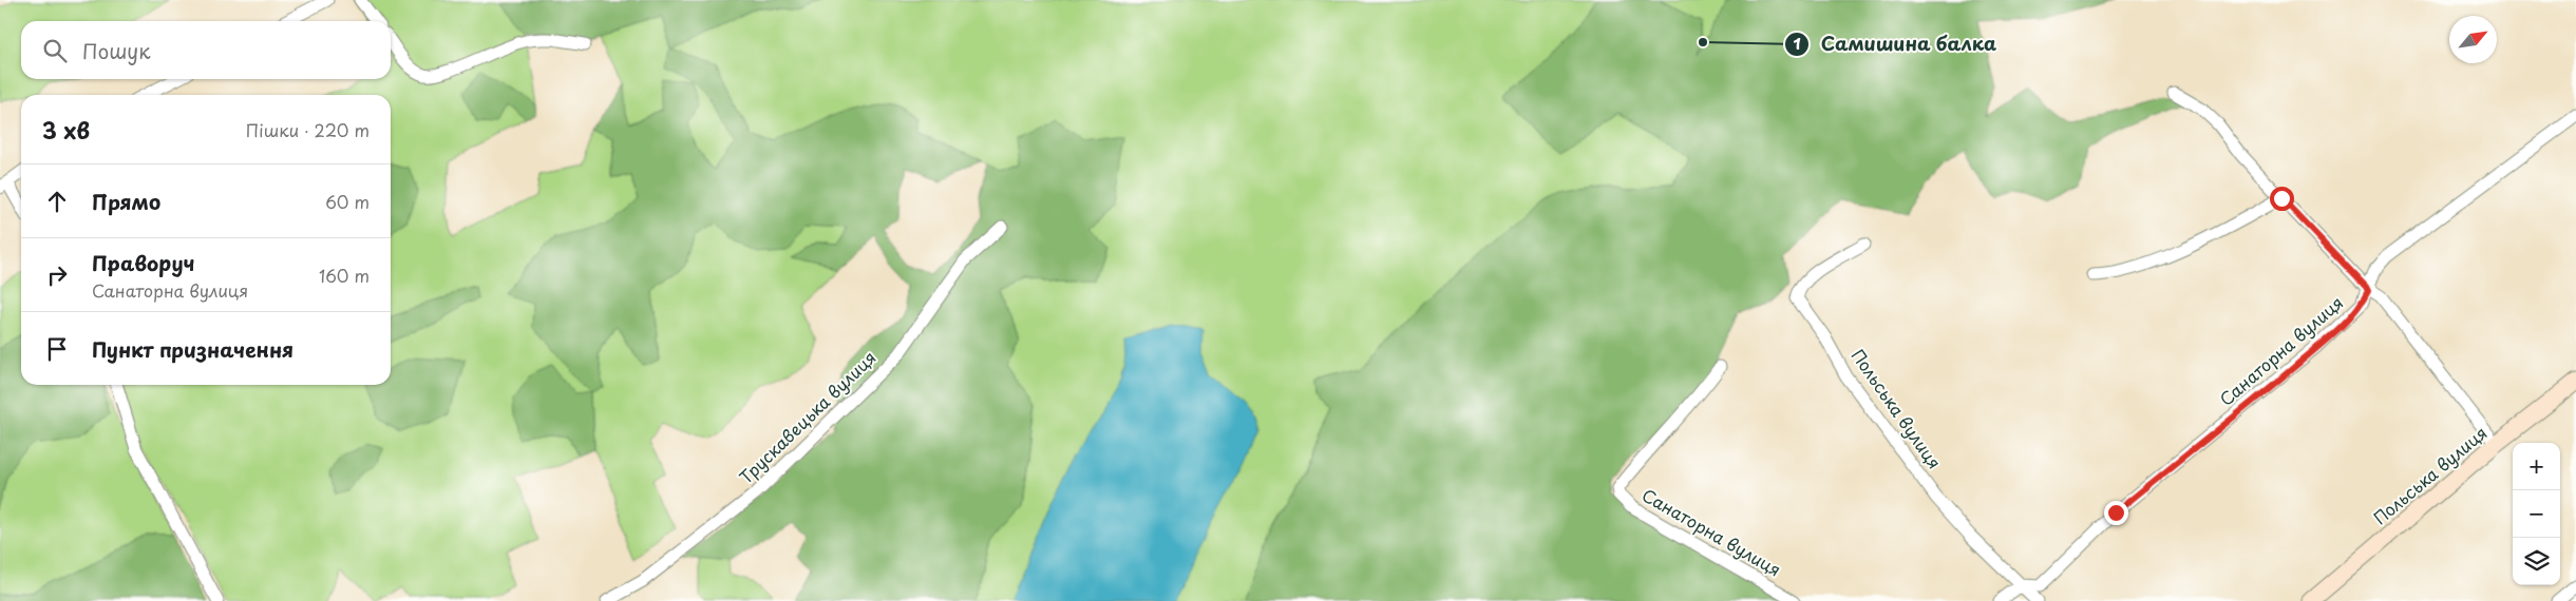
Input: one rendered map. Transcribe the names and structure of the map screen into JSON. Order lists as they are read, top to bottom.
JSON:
{
  "streets": {
    "street": ["Санаторна вулиця", "Польська вулиця", "Трускавецька вулиця"]
  },
  "crossings": [
    ["Санаторна вулиця", "Польська вулиця"]
  ],
  "places": ["Самишина балка"],
  "north": "top right",
  "page": {
    "search": "Пошук",
    "heading": ["3 хв", "Пішки · 220 m"],
    "list": [
      ["Прямо", "60 m"],
      ["Праворуч", "Санаторна вулиця", "160 m"],
      "Пункт призначення"
    ],
    "map_buttons": ["+", "−"]
  }
}
